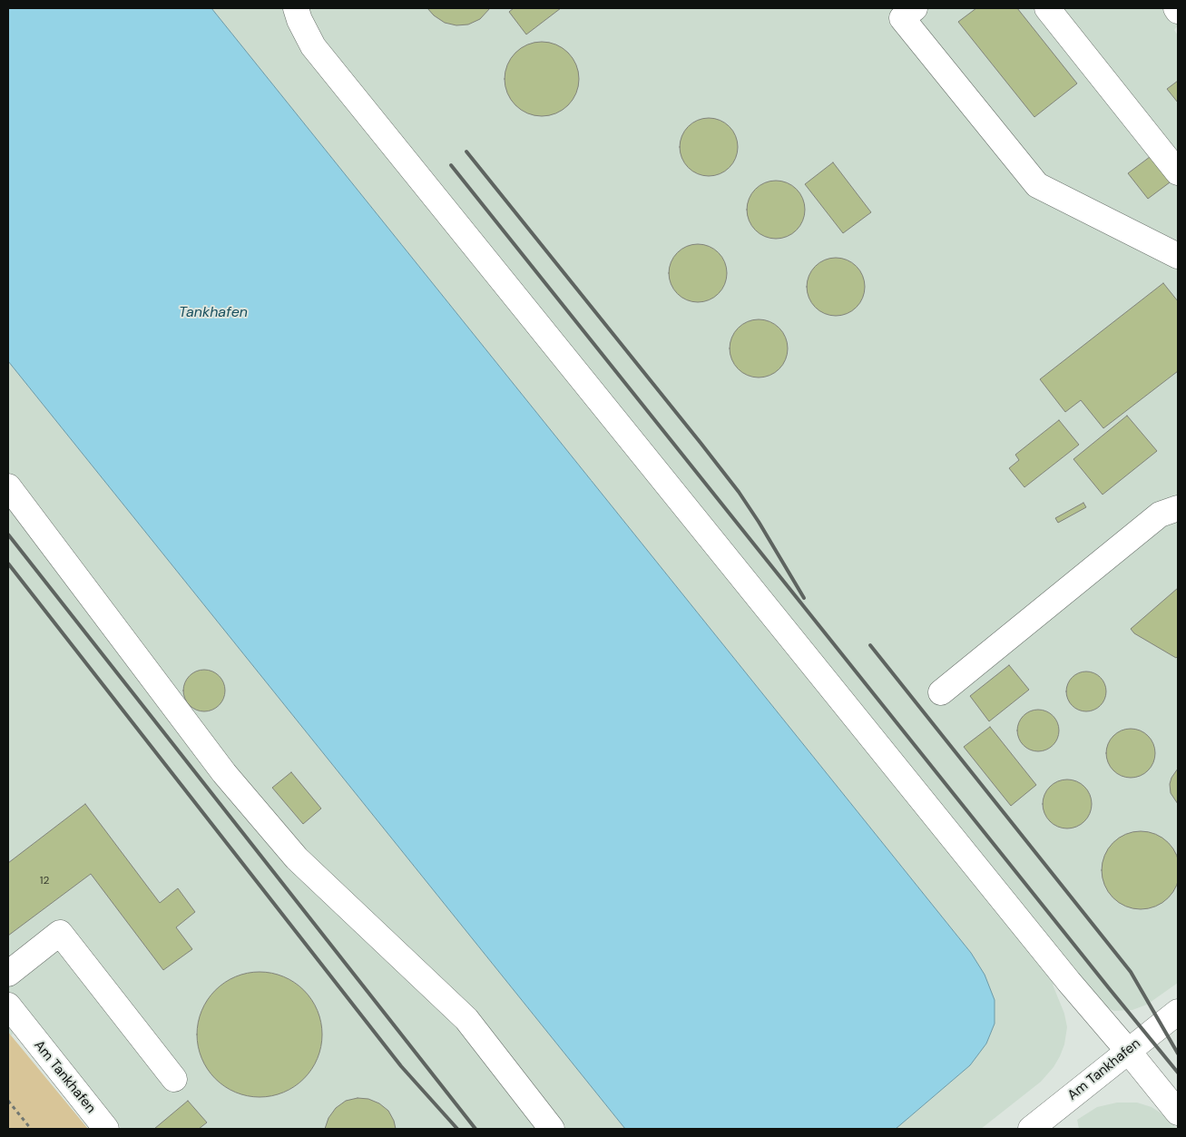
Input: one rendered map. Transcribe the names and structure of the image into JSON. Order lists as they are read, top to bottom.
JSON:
{
  "streets": {
    "street": ["Am Tankhafen"]
  },
  "water": ["Tankhafen"],
  "house_numbers": ["12"]
}
